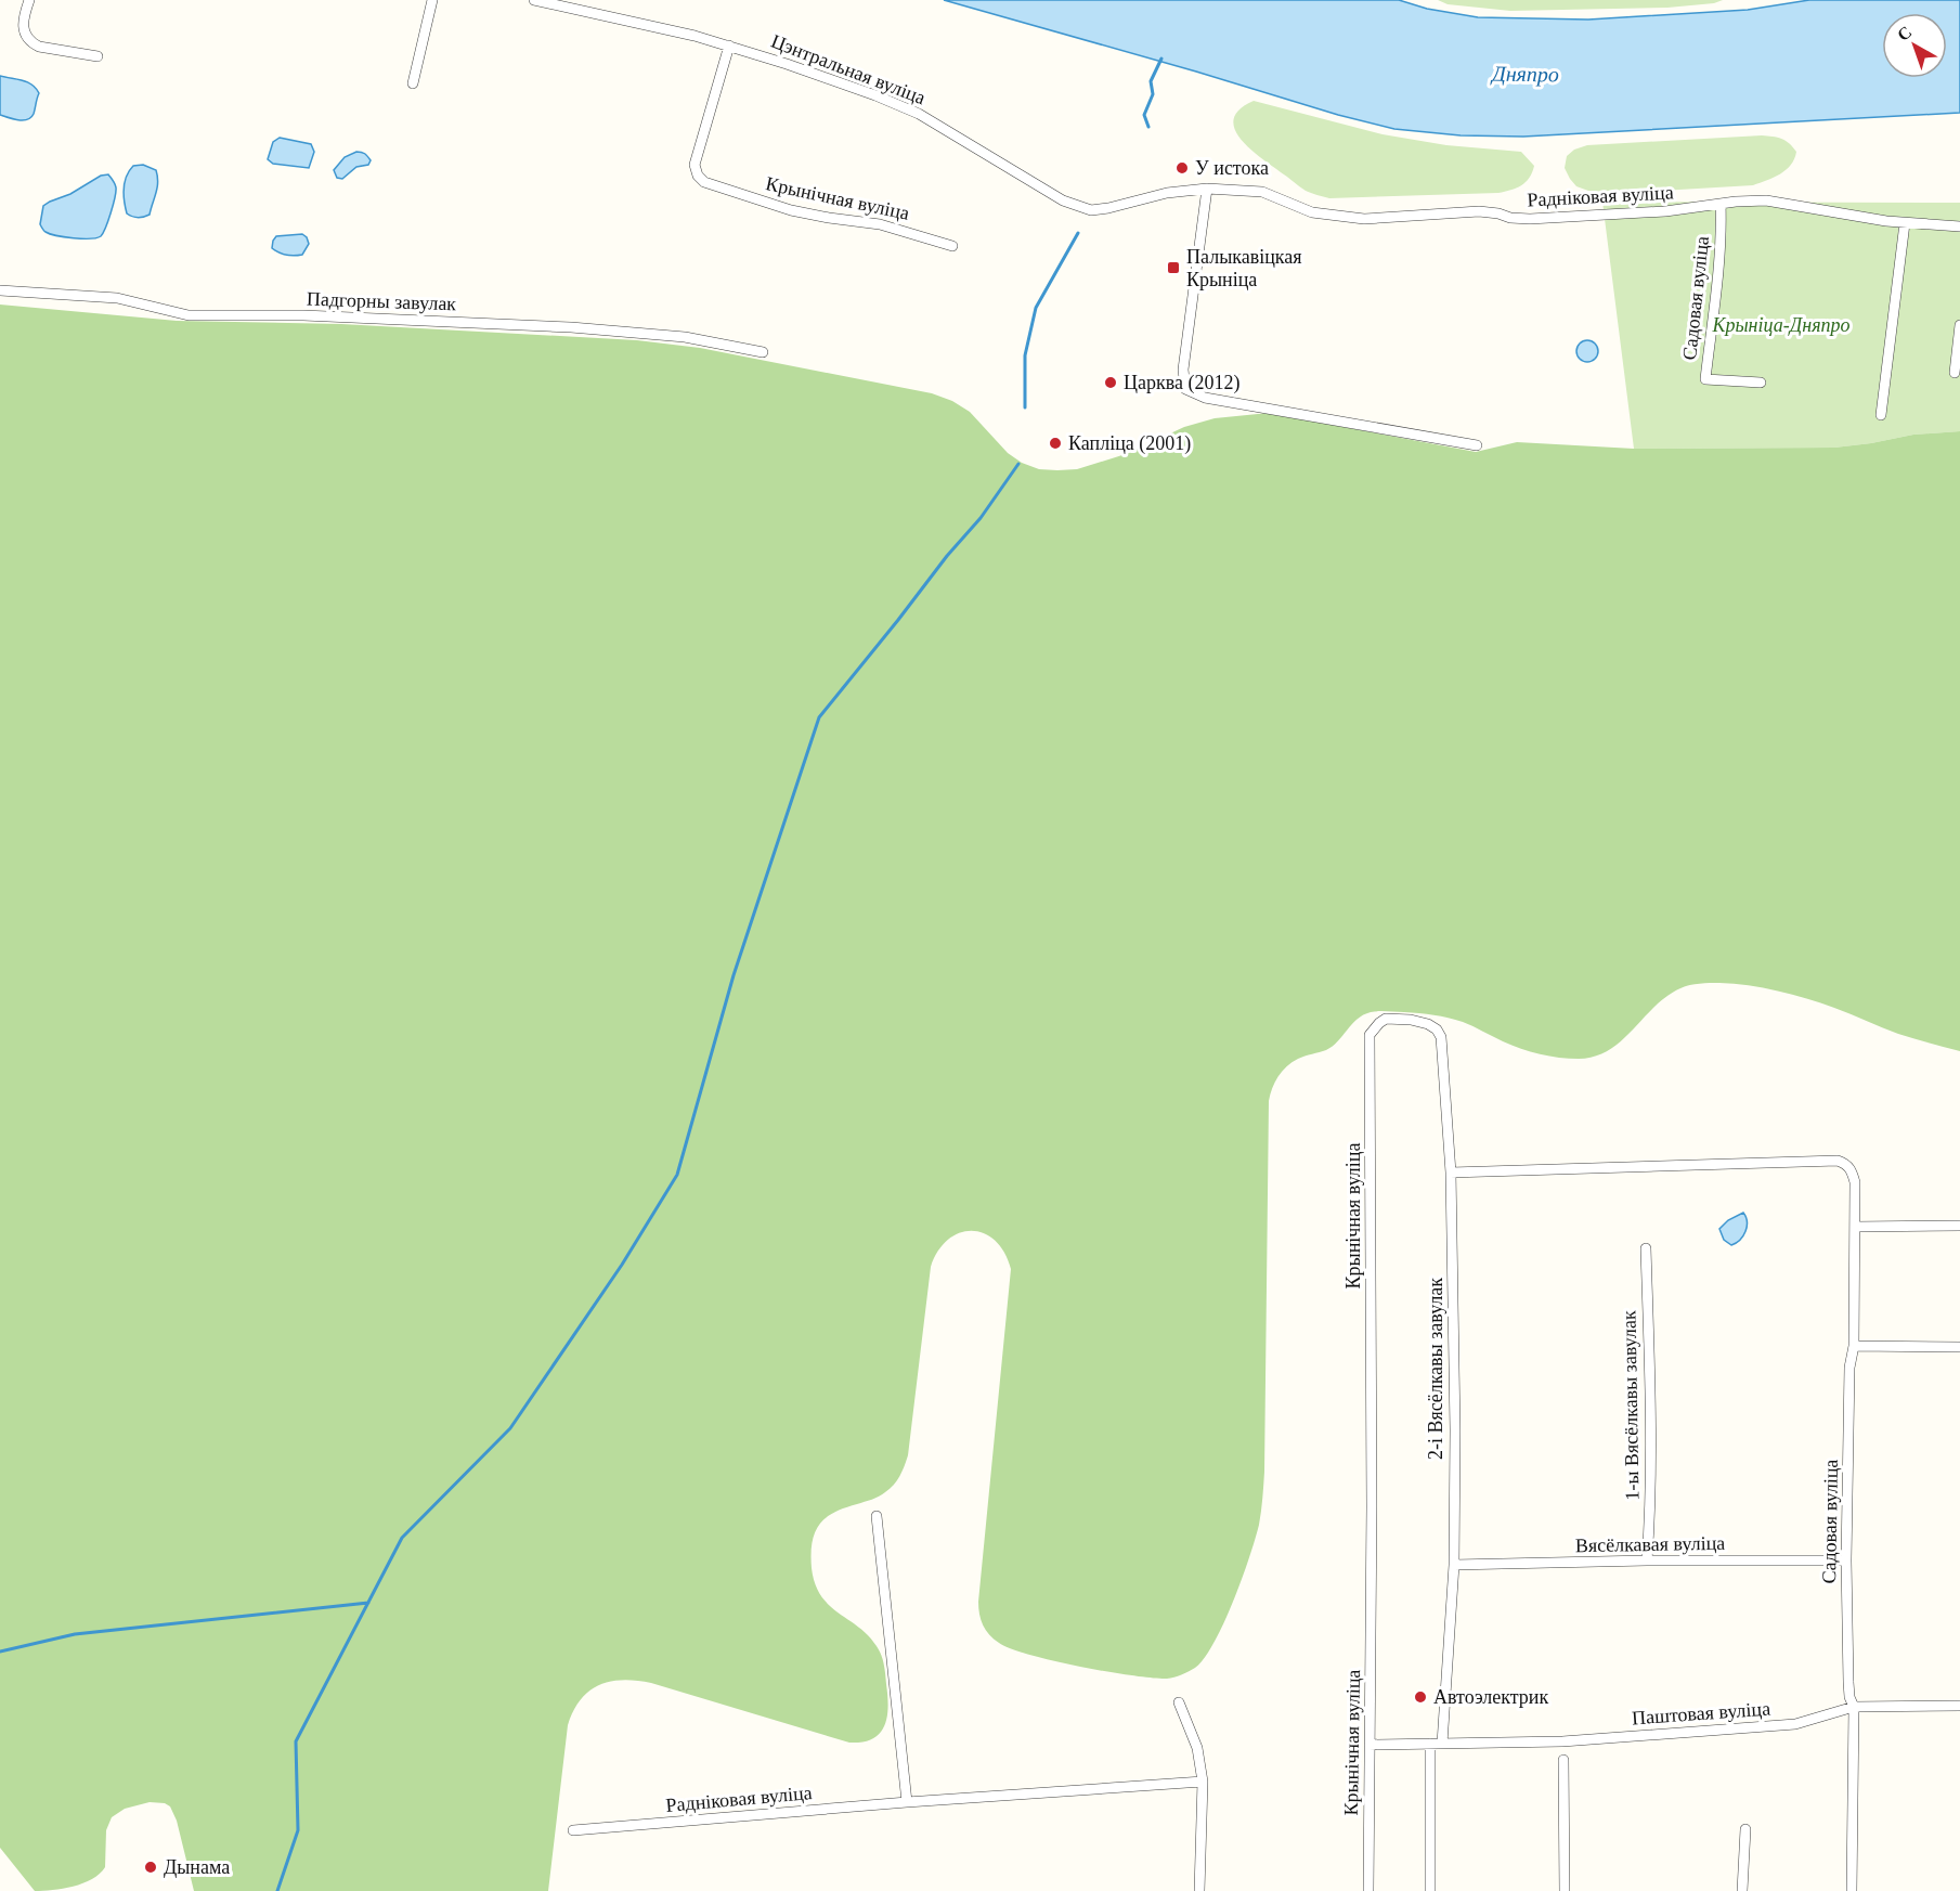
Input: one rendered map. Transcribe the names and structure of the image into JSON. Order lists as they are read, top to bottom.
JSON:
{
  "streets": {
    "street": [
      "Цэнтральная вуліца",
      "Радніковая вуліца",
      "Крынічная вуліца",
      "Садовая вуліца",
      "Падгорны завулак",
      "2-і Вясёлкавы завулак",
      "1-ы Вясёлкавы завулак",
      "Вясёлкавая вуліца",
      "Паштовая вуліца"
    ]
  },
  "crossings": [
    ["Цэнтральная вуліца", "Радніковая вуліца"],
    ["Цэнтральная вуліца", "Крынічная вуліца"],
    ["Радніковая вуліца", "Садовая вуліца"],
    ["Крынічная вуліца", "Садовая вуліца"],
    ["Крынічная вуліца", "2-і Вясёлкавы завулак"],
    ["Крынічная вуліца", "Паштовая вуліца"],
    ["Садовая вуліца", "2-і Вясёлкавы завулак"],
    ["Садовая вуліца", "Вясёлкавая вуліца"],
    ["Садовая вуліца", "Паштовая вуліца"],
    ["2-і Вясёлкавы завулак", "Вясёлкавая вуліца"],
    ["1-ы Вясёлкавы завулак", "Вясёлкавая вуліца"]
  ],
  "water": ["Дняпро"],
  "parks": ["Крыніца-Дняпро"],
  "places": {
    "other": [
      "У истока",
      "Царква (2012)",
      "Капліца (2001)",
      "Автоэлектрик",
      "Дынама"
    ],
    "transit": ["Палыкавіцкая Крыніца"]
  },
  "north": "top left"
}
